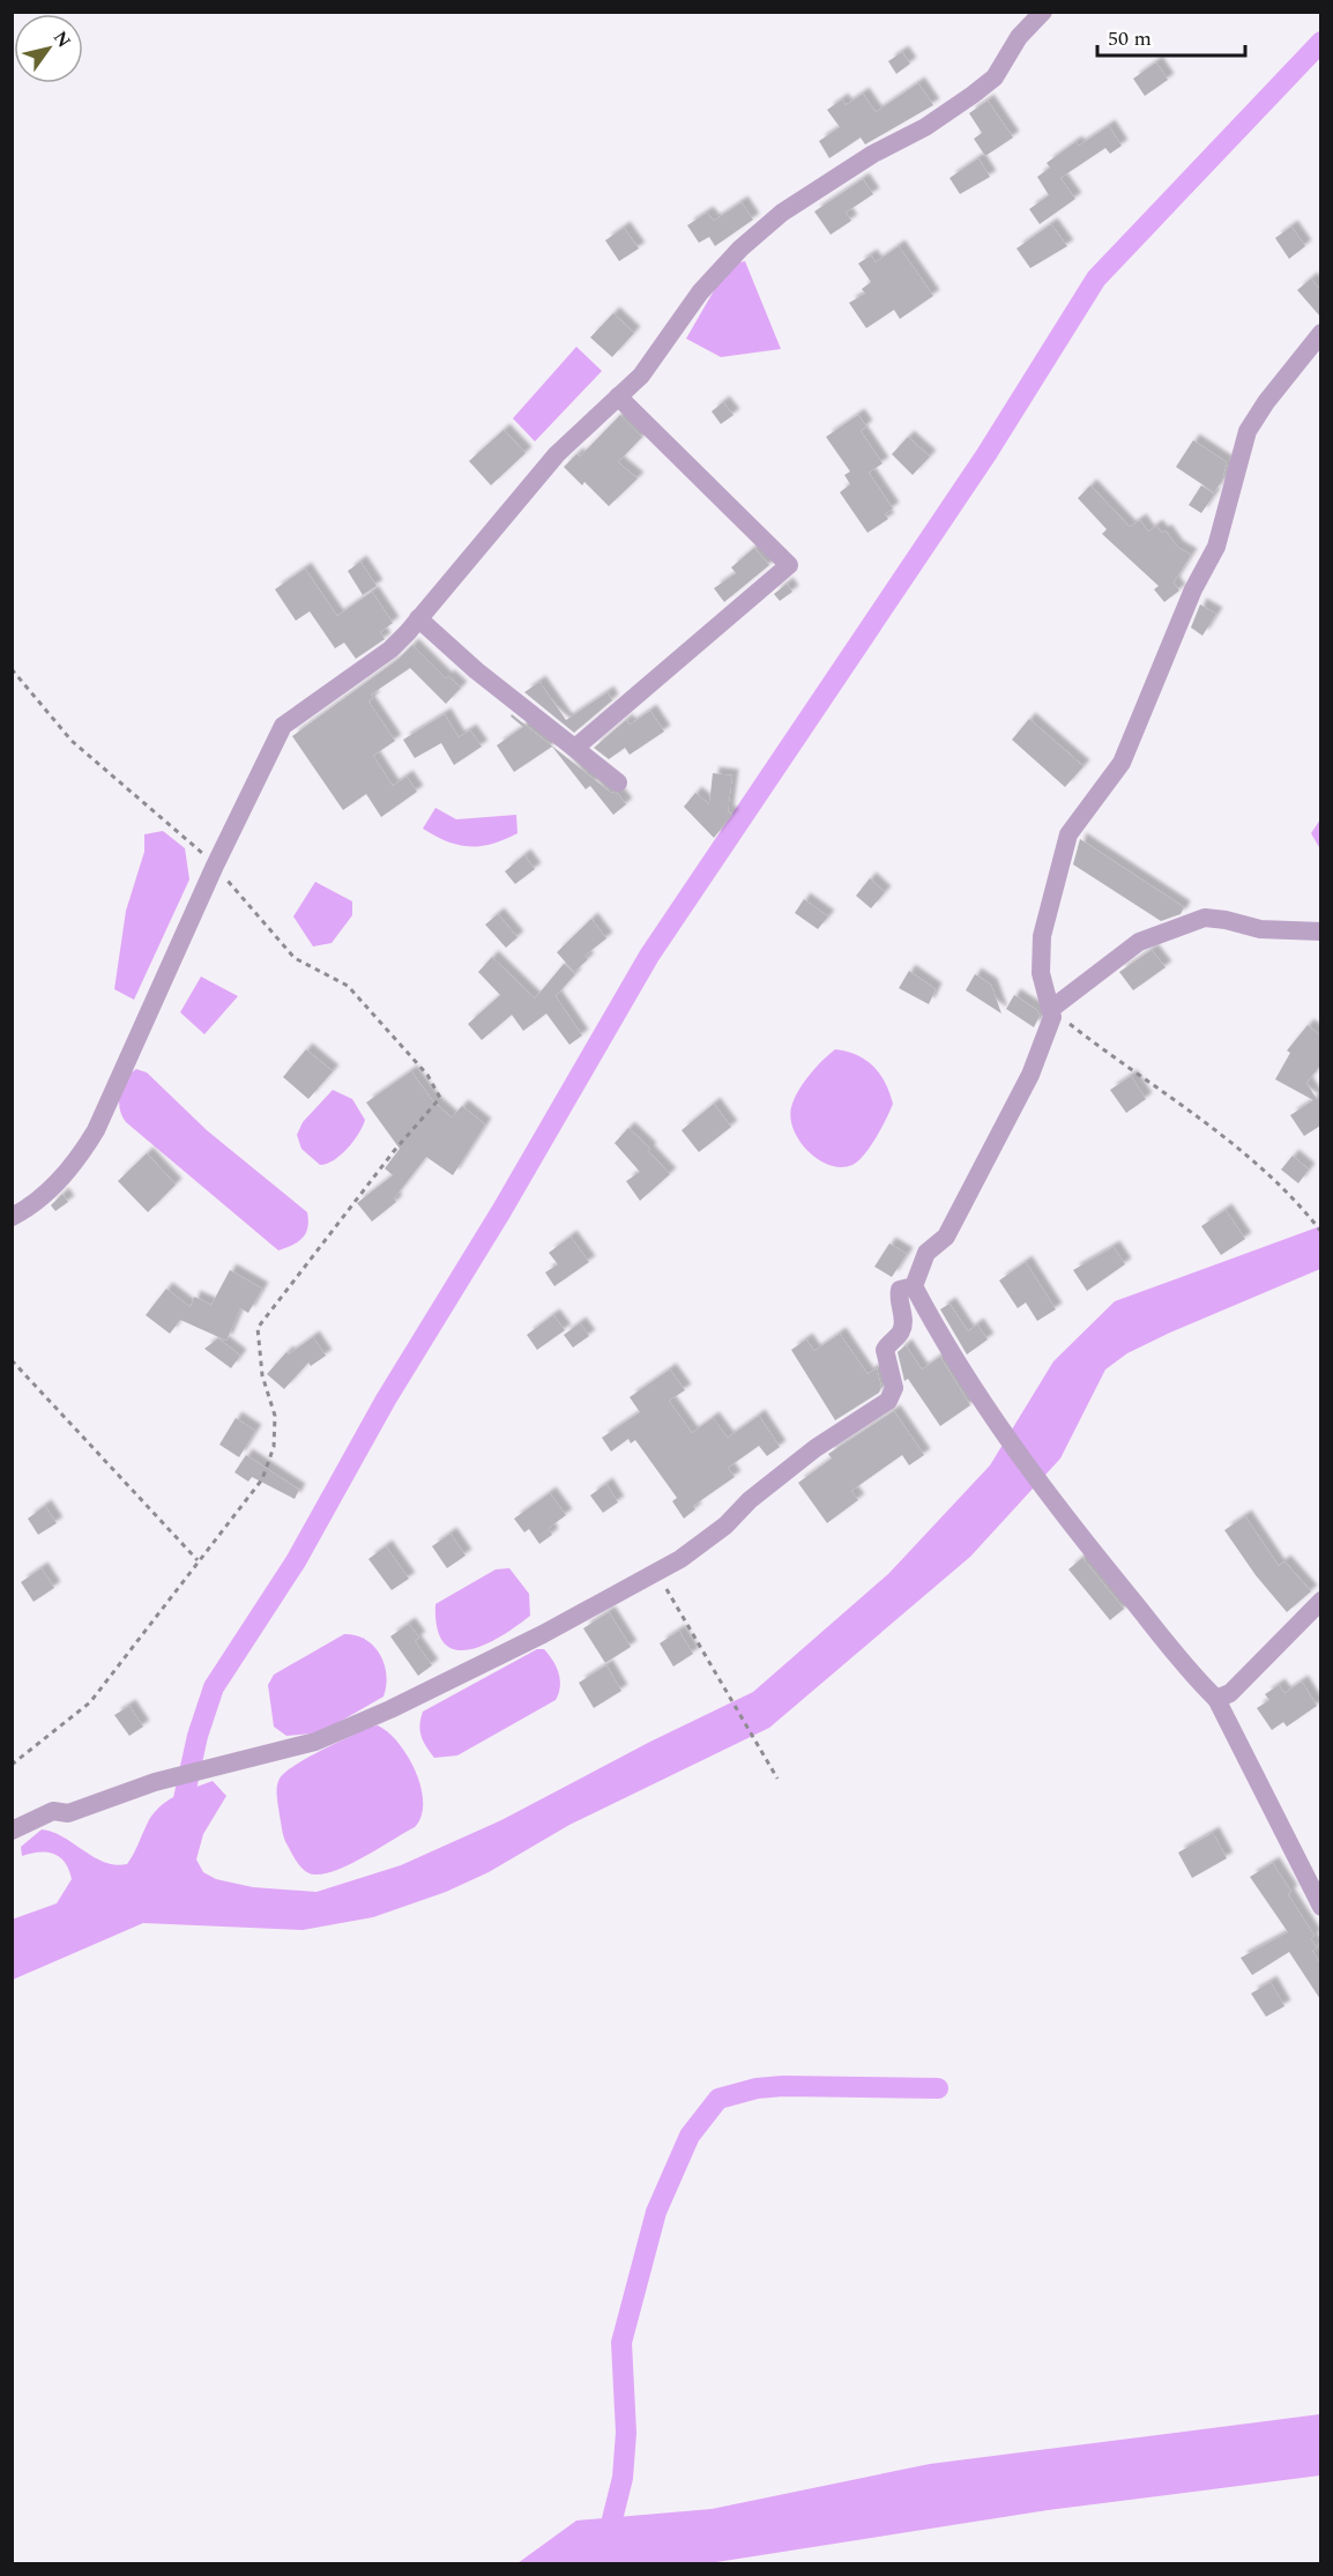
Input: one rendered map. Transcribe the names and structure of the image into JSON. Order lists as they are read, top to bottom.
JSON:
{
  "scale_bar": "50 m",
  "north": "top right"
}
